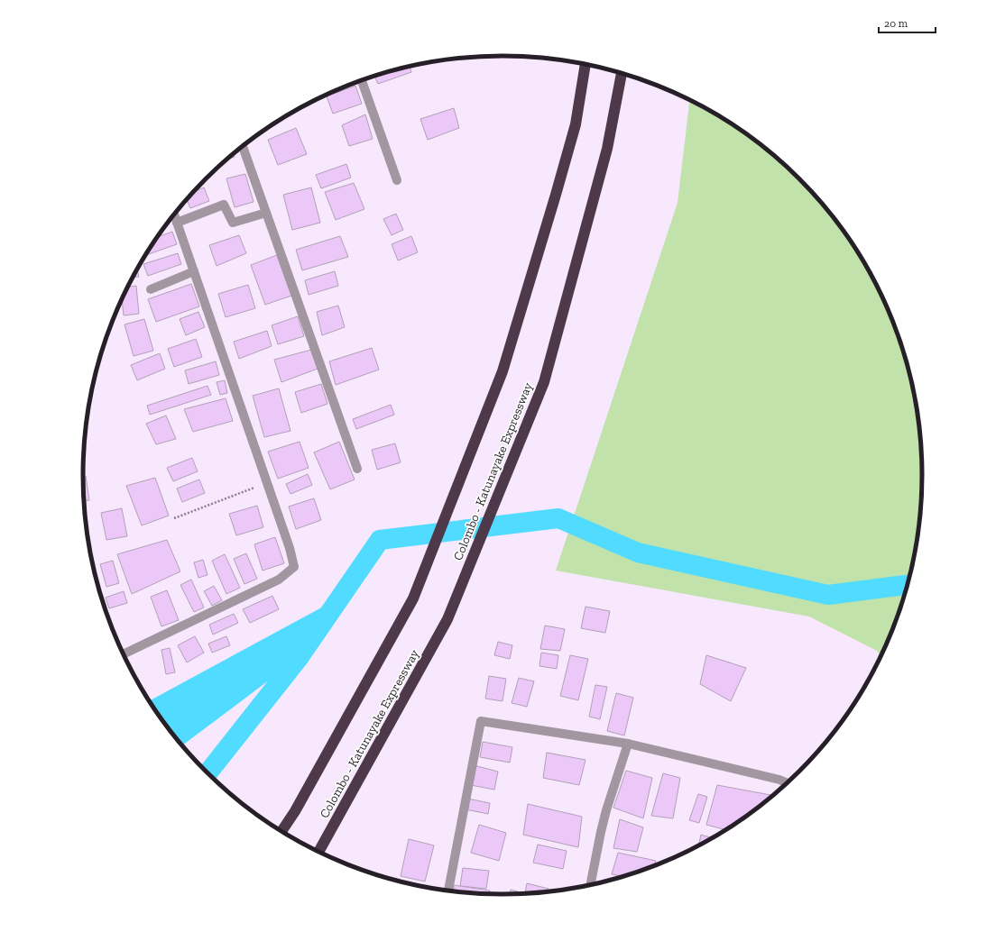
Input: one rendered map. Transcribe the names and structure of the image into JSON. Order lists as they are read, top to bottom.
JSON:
{
  "streets": {
    "highway": ["Colombo - Katunayake Expressway"]
  },
  "scale_bar": "20 m"
}
